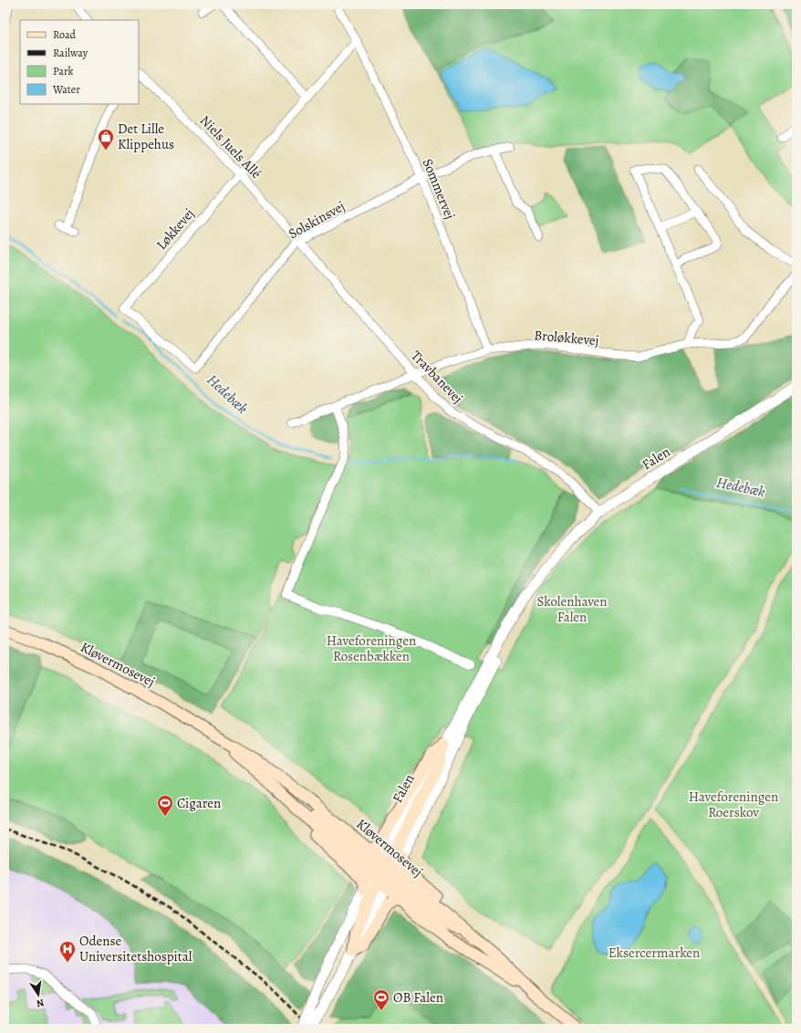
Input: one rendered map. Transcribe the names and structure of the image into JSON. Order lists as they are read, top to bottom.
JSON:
{
  "streets": {
    "main road": ["Kløvermosevej"],
    "street": [
      "Niels Juels Allé",
      "Sommervej",
      "Solskinsvej",
      "Løkkevej",
      "Broløkkevej",
      "Travbanevej",
      "Falen"
    ]
  },
  "crossings": [
    ["Niels Juels Allé", "Solskinsvej"],
    ["Niels Juels Allé", "Løkkevej"],
    ["Niels Juels Allé", "Travbanevej"],
    ["Sommervej", "Solskinsvej"],
    ["Sommervej", "Løkkevej"],
    ["Sommervej", "Broløkkevej"],
    ["Solskinsvej", "Løkkevej"],
    ["Solskinsvej", "Travbanevej"],
    ["Broløkkevej", "Travbanevej"],
    ["Travbanevej", "Falen"],
    ["Falen", "Kløvermosevej"]
  ],
  "water": ["Hedebæk"],
  "parks": [
    "Skolenhaven Falen",
    "Haveforeningen Rosenbækken",
    "Haveforeningen Roerskov",
    "Eksercermarken"
  ],
  "places": {
    "shop": ["Det Lille Klippehus"],
    "sports": ["Cigaren", "OB Falen"],
    "hospital": ["Odense Universitetshospital"]
  },
  "legend": [
    "Road",
    "Railway",
    "Park",
    "Water"
  ],
  "north": "bottom"
}
